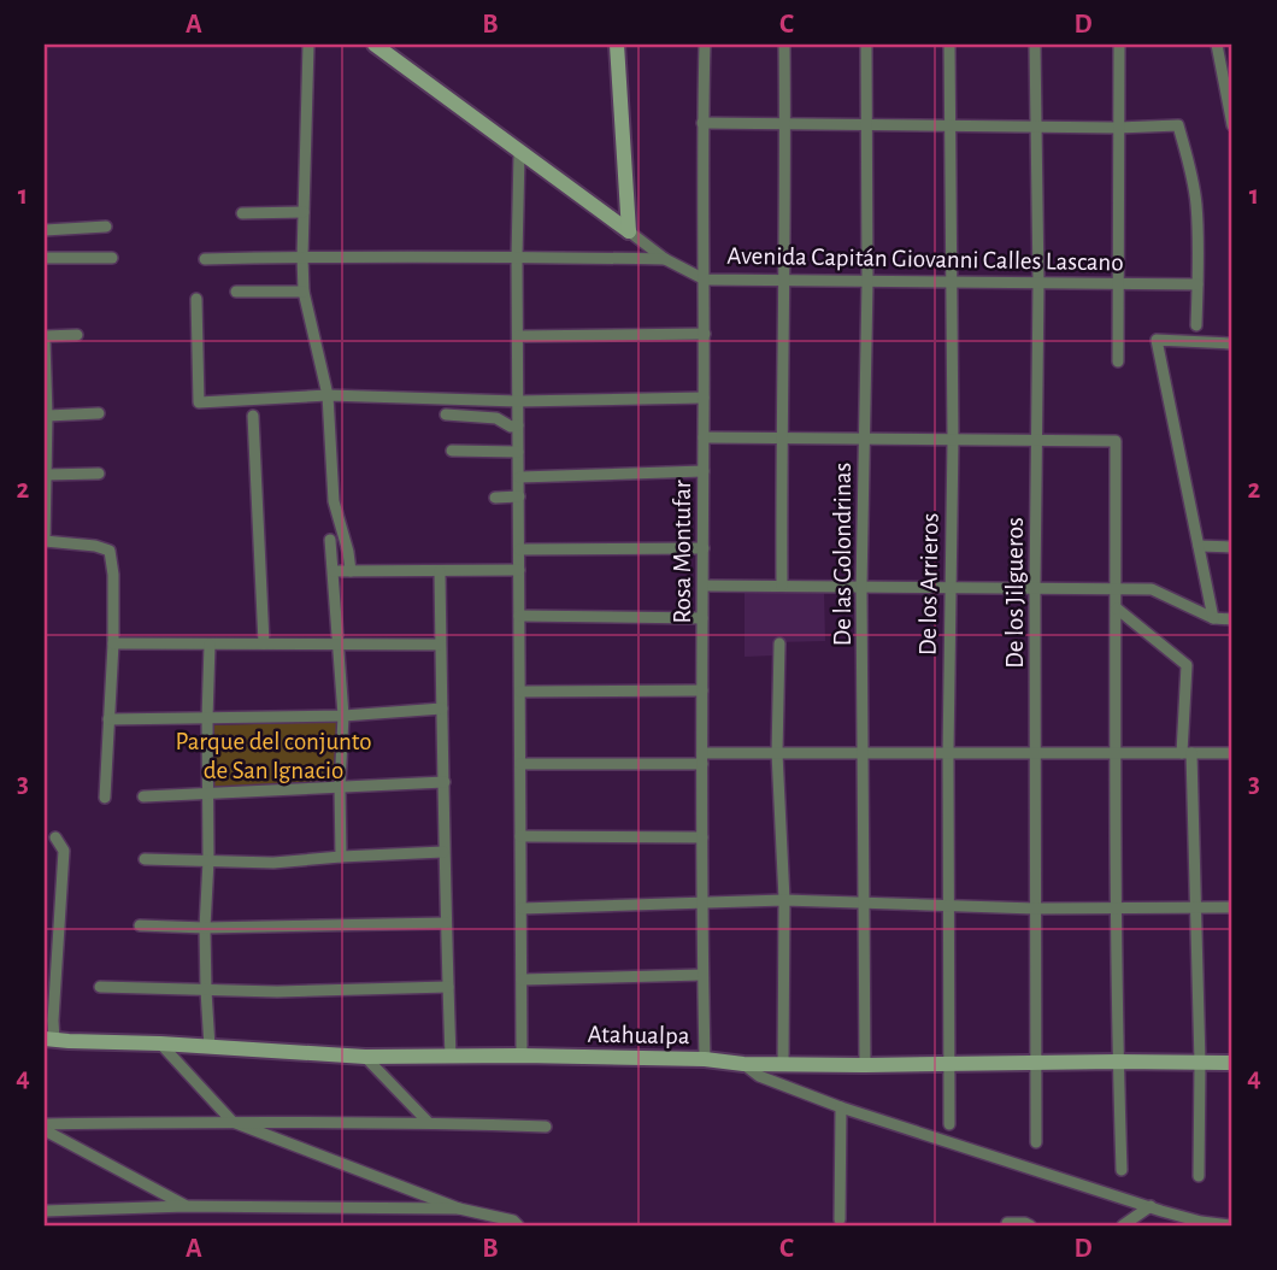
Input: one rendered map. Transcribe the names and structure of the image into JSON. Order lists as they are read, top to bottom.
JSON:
{
  "streets": {
    "street": [
      "Avenida Capitán Giovanni Calles Lascano",
      "Rosa Montufar",
      "De las Golondrinas",
      "De los Arrieros",
      "De los Jilgueros",
      "Atahualpa"
    ]
  },
  "crossings": [
    ["Avenida Capitán Giovanni Calles Lascano", "Rosa Montufar"],
    ["Avenida Capitán Giovanni Calles Lascano", "De las Golondrinas"],
    ["Avenida Capitán Giovanni Calles Lascano", "De los Arrieros"],
    ["Avenida Capitán Giovanni Calles Lascano", "De los Jilgueros"],
    ["Rosa Montufar", "Atahualpa"],
    ["De las Golondrinas", "Atahualpa"],
    ["De los Arrieros", "Atahualpa"],
    ["De los Jilgueros", "Atahualpa"]
  ],
  "parks": ["Parque del conjunto de San Ignacio"],
  "grid": {
    "columns": [
      "A",
      "B",
      "C",
      "D"
    ],
    "rows": [
      "1",
      "2",
      "3",
      "4"
    ]
  }
}
